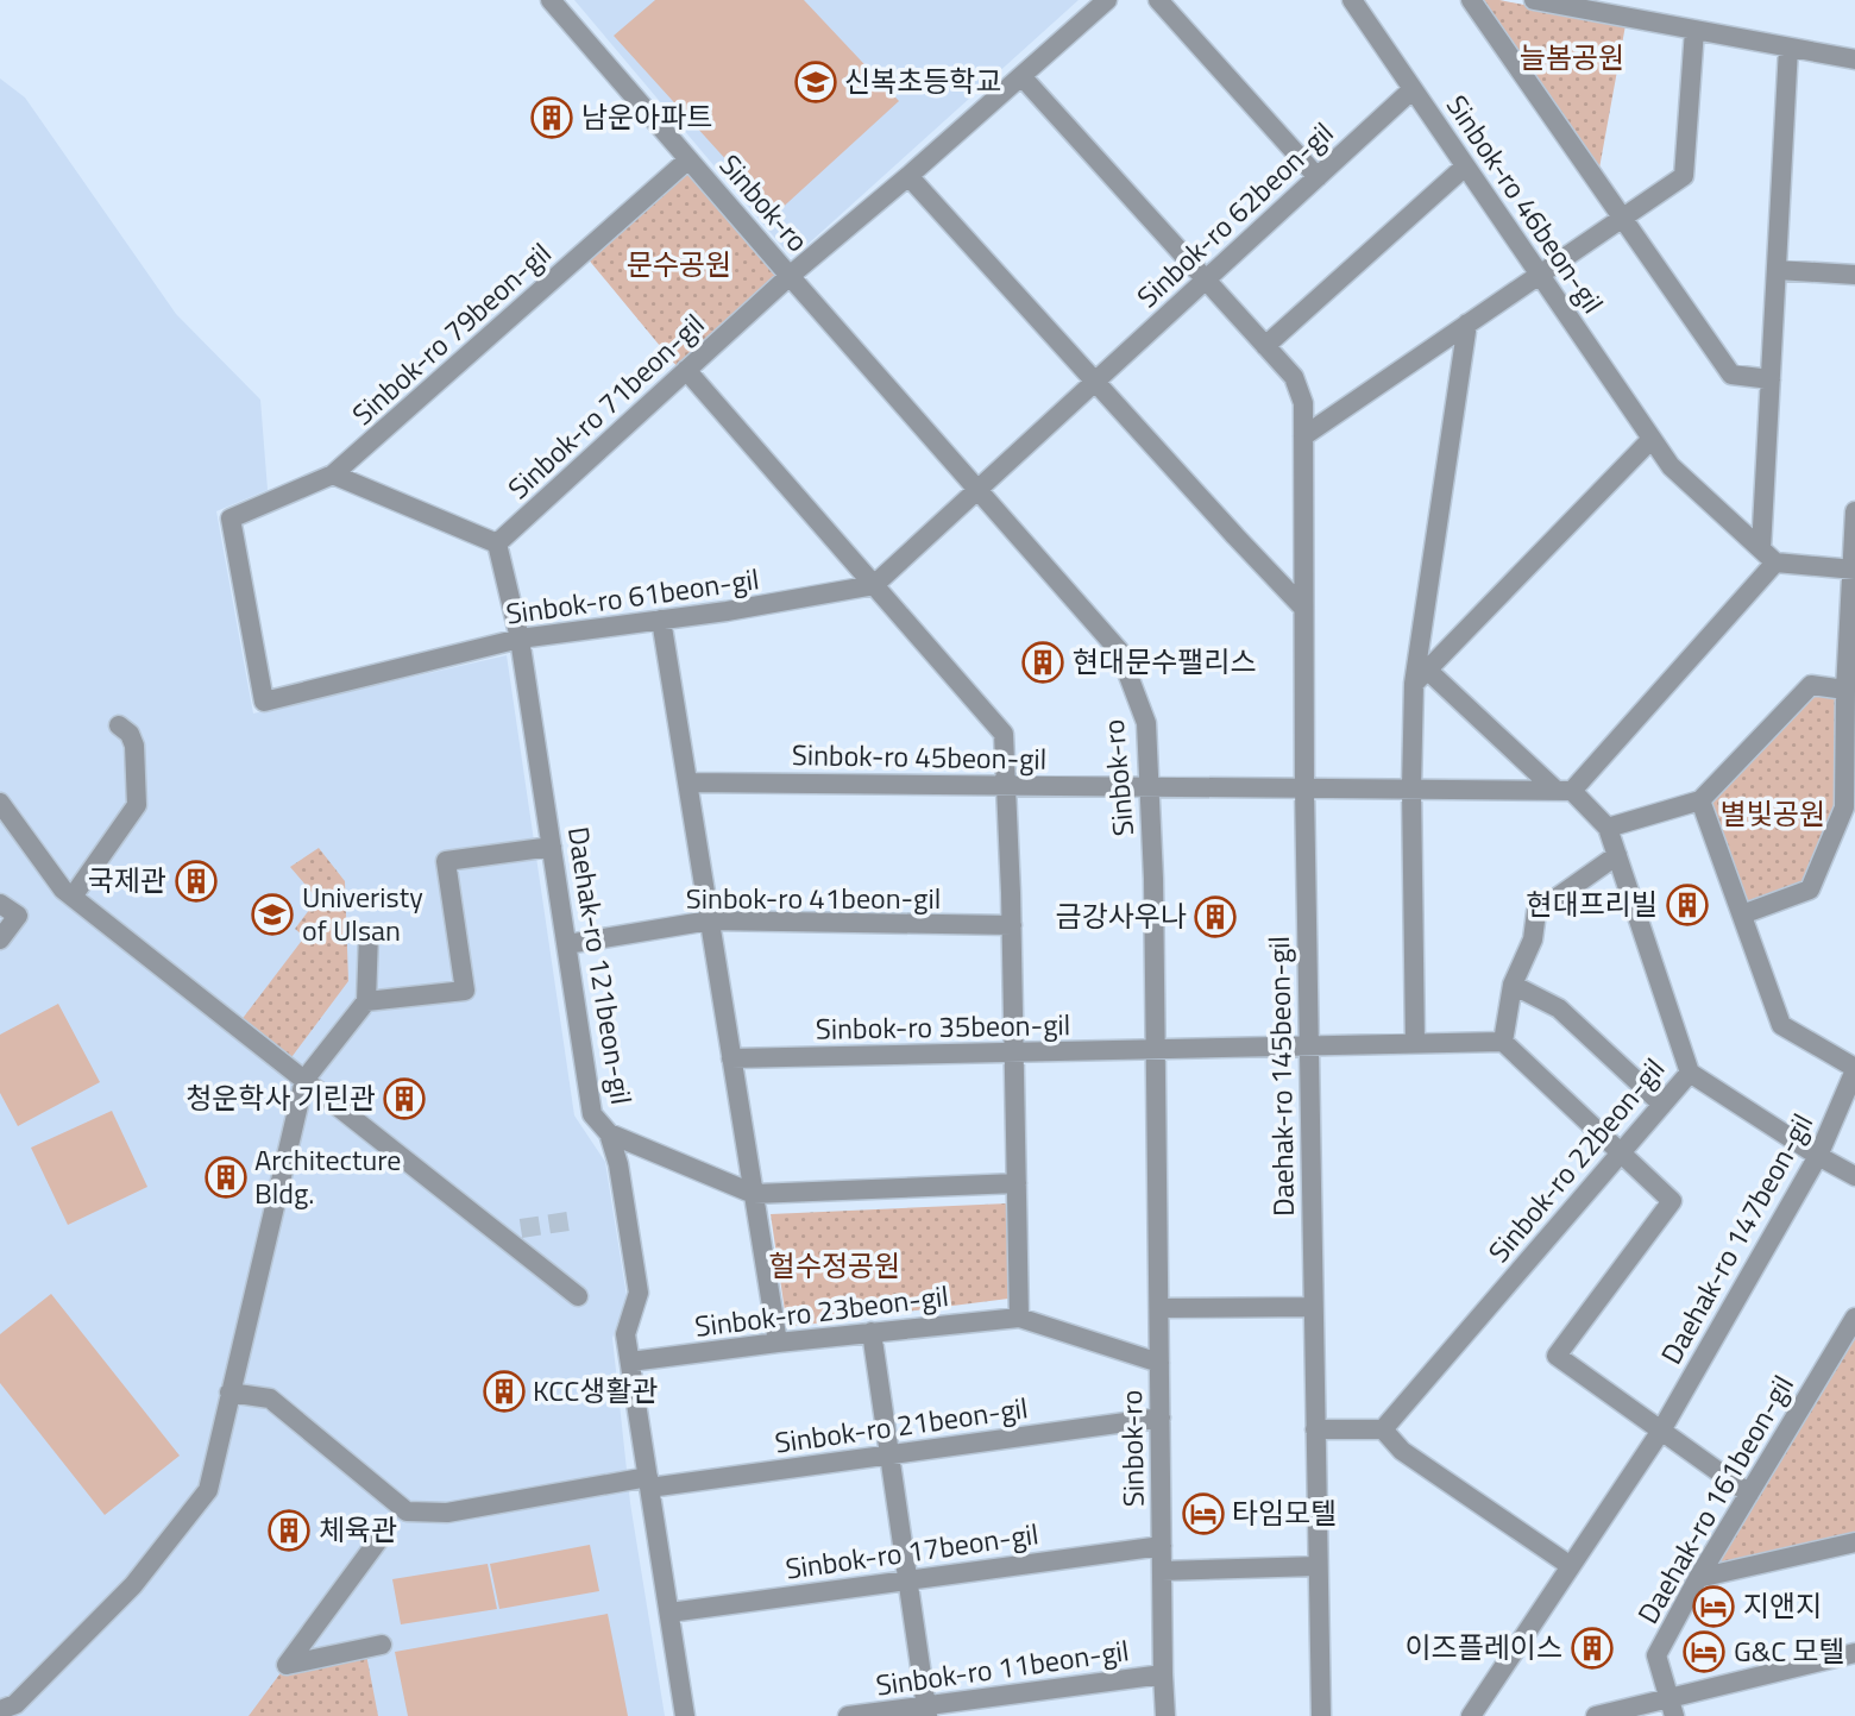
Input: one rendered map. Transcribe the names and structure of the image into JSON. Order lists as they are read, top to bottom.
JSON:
{
  "streets": {
    "street": [
      "Sinbok-ro",
      "Sinbok-ro 46beon-gil",
      "Sinbok-ro 62beon-gil",
      "Sinbok-ro 79beon-gil",
      "Sinbok-ro 71beon-gil",
      "Sinbok-ro 61beon-gil",
      "Sinbok-ro 45beon-gil",
      "Sinbok-ro 41beon-gil",
      "Daehak-ro 121beon-gil",
      "Sinbok-ro 35beon-gil",
      "Daehak-ro 145beon-gil",
      "Sinbok-ro 22beon-gil",
      "Daehak-ro 147beon-gil",
      "Sinbok-ro 23beon-gil",
      "Sinbok-ro 21beon-gil",
      "Daehak-ro 161beon-gil",
      "Sinbok-ro 17beon-gil",
      "Sinbok-ro 11beon-gil"
    ]
  },
  "crossings": [
    ["Sinbok-ro", "Sinbok-ro 62beon-gil"],
    ["Sinbok-ro", "Sinbok-ro 79beon-gil"],
    ["Sinbok-ro", "Sinbok-ro 71beon-gil"],
    ["Sinbok-ro", "Sinbok-ro 45beon-gil"],
    ["Sinbok-ro", "Sinbok-ro 35beon-gil"],
    ["Sinbok-ro", "Sinbok-ro 23beon-gil"],
    ["Sinbok-ro", "Sinbok-ro 21beon-gil"],
    ["Sinbok-ro", "Sinbok-ro 17beon-gil"],
    ["Sinbok-ro", "Sinbok-ro 11beon-gil"],
    ["Sinbok-ro 46beon-gil", "Sinbok-ro 62beon-gil"],
    ["Sinbok-ro 62beon-gil", "Daehak-ro 145beon-gil"],
    ["Sinbok-ro 79beon-gil", "Sinbok-ro 61beon-gil"],
    ["Sinbok-ro 71beon-gil", "Daehak-ro 121beon-gil"],
    ["Sinbok-ro 71beon-gil", "Daehak-ro 145beon-gil"],
    ["Sinbok-ro 61beon-gil", "Daehak-ro 121beon-gil"],
    ["Sinbok-ro 41beon-gil", "Daehak-ro 121beon-gil"],
    ["Daehak-ro 121beon-gil", "Sinbok-ro 23beon-gil"],
    ["Daehak-ro 121beon-gil", "Sinbok-ro 21beon-gil"],
    ["Daehak-ro 121beon-gil", "Sinbok-ro 17beon-gil"],
    ["Sinbok-ro 35beon-gil", "Daehak-ro 145beon-gil"]
  ],
  "parks": [
    "늘봄공원",
    "문수공원",
    "별빛공원",
    "헐수정공원"
  ],
  "places": {
    "school or university": ["신복초등학교", "Univeristy of Ulsan"],
    "building": [
      "남운아파트",
      "현대문수팰리스",
      "국제관",
      "현대프리빌",
      "금강사우나",
      "청운학사 기린관",
      "Architecture Bldg.",
      "KCC생활관",
      "체육관",
      "이즈플레이스"
    ],
    "hotel": ["타임모텔", "지앤지", "G&C 모텔"]
  }
}
